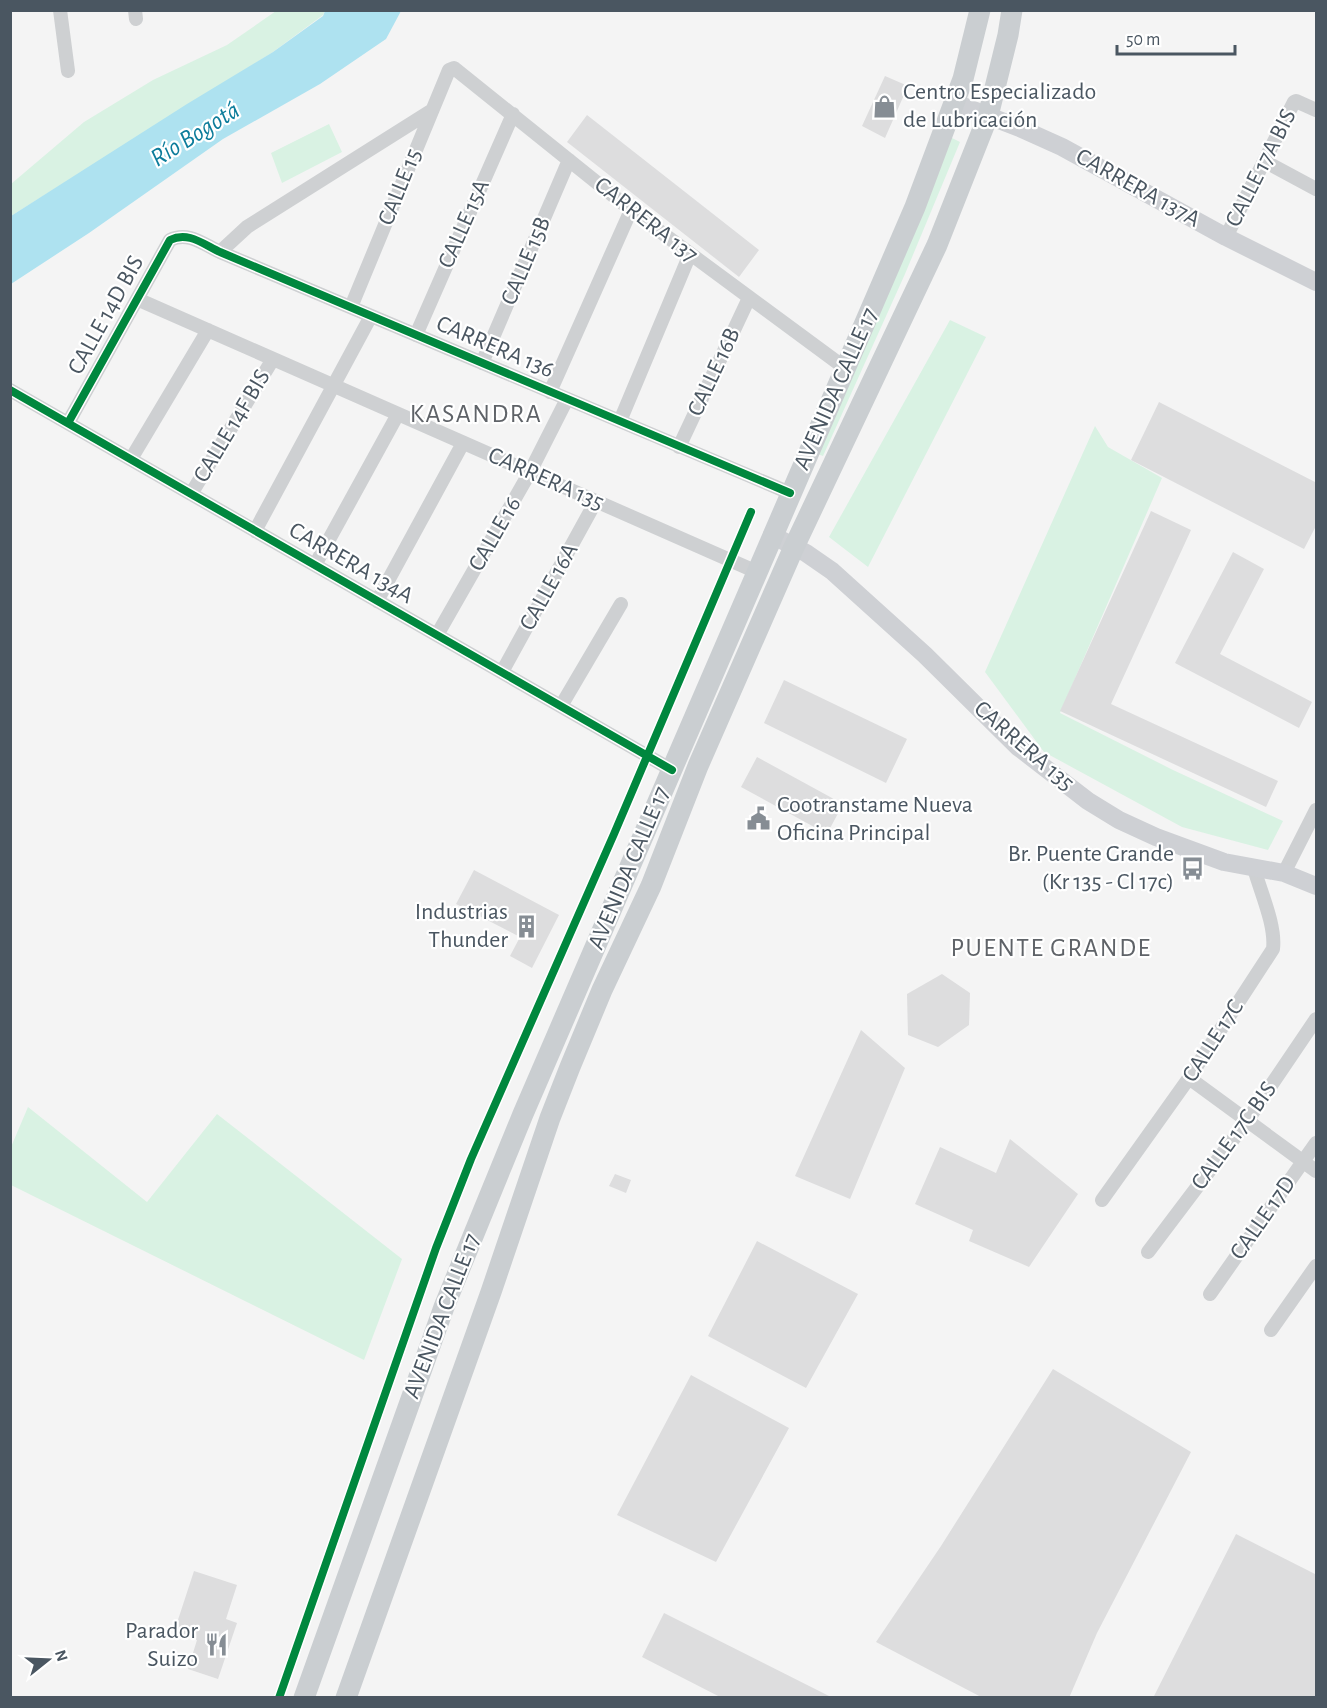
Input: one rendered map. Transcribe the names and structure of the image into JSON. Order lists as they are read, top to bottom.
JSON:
{
  "streets": {
    "main road": ["AVENIDA CALLE 17"],
    "street": [
      "CALLE 17A BIS",
      "CALLE 15",
      "CARRERA 137A",
      "CARRERA 137",
      "CALLE 15A",
      "CALLE 15B",
      "CALLE 14D BIS",
      "CARRERA 136",
      "CALLE 16B",
      "CALLE 14F BIS",
      "CARRERA 135",
      "CALLE 16",
      "CARRERA 134A",
      "CALLE 16A",
      "CALLE 17C",
      "CALLE 17C BIS",
      "CALLE 17D"
    ]
  },
  "crossings": [
    ["CALLE 17A BIS", "CARRERA 137A"],
    ["CALLE 15", "CARRERA 137"],
    ["CALLE 15", "CARRERA 136"],
    ["CARRERA 137A", "AVENIDA CALLE 17"],
    ["CARRERA 137", "CALLE 15A"],
    ["CARRERA 137", "CALLE 15B"],
    ["CARRERA 137", "CALLE 16B"],
    ["CARRERA 137", "AVENIDA CALLE 17"],
    ["CALLE 15A", "CARRERA 136"],
    ["CALLE 15B", "CARRERA 136"],
    ["CALLE 14D BIS", "CARRERA 136"],
    ["CALLE 14D BIS", "CARRERA 135"],
    ["CALLE 14D BIS", "CARRERA 134A"],
    ["CARRERA 136", "CALLE 16B"],
    ["CARRERA 136", "AVENIDA CALLE 17"],
    ["CARRERA 136", "CALLE 16"],
    ["AVENIDA CALLE 17", "CARRERA 135"],
    ["AVENIDA CALLE 17", "CARRERA 134A"],
    ["CALLE 14F BIS", "CARRERA 135"],
    ["CALLE 14F BIS", "CARRERA 134A"],
    ["CARRERA 135", "CALLE 16"],
    ["CARRERA 135", "CALLE 16A"],
    ["CARRERA 135", "CALLE 17C"],
    ["CALLE 16", "CARRERA 134A"],
    ["CARRERA 134A", "CALLE 16A"]
  ],
  "districts": ["KASANDRA", "PUENTE GRANDE"],
  "water": ["Río Bogotá"],
  "places": {
    "shop": ["Centro Especializado de Lubricación"],
    "public building": ["Cootranstame Nueva Oficina Principal"],
    "bus stop": ["Br. Puente Grande (Kr 135 - Cl 17c)"],
    "building": ["Industrias Thunder"],
    "restaurant": ["Parador Suizo"]
  },
  "scale_bar": "50 m",
  "north": "right"
}
